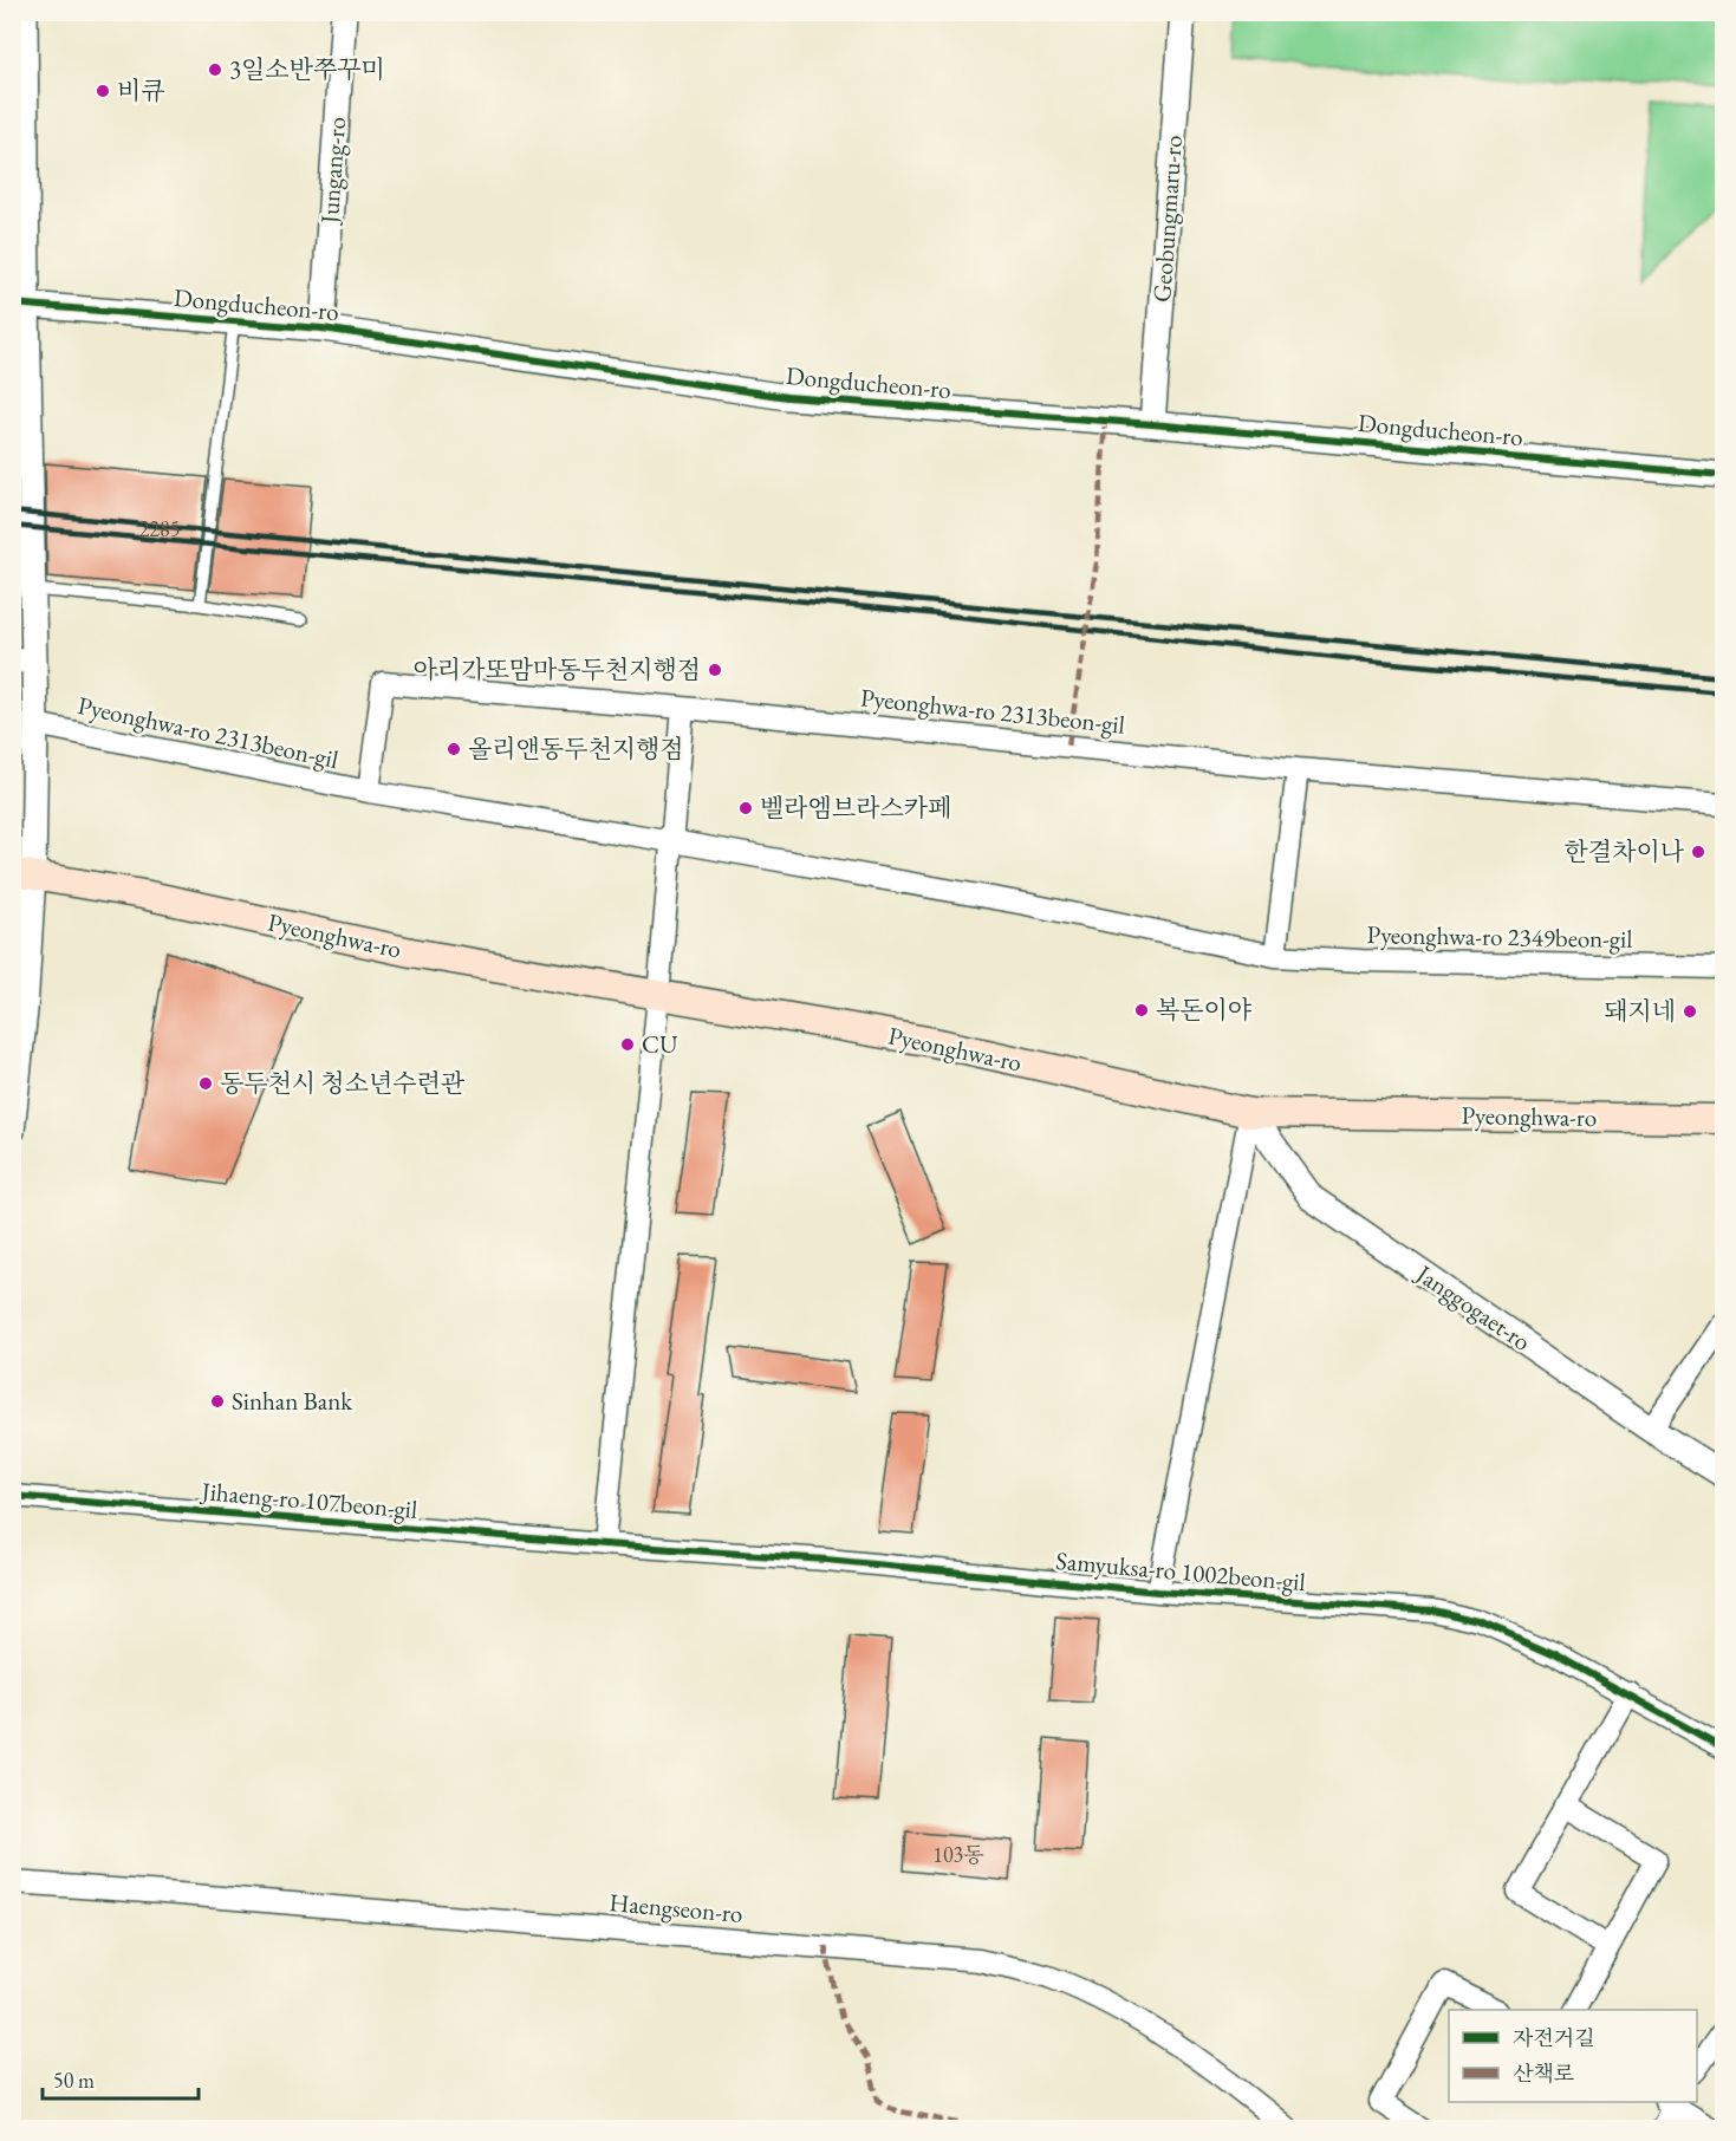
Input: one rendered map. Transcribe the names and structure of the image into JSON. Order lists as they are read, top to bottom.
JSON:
{
  "streets": {
    "main road": ["Pyeonghwa-ro"],
    "street": [
      "Jungang-ro",
      "Geobungmaru-ro",
      "Dongducheon-ro",
      "Pyeonghwa-ro 2313beon-gil",
      "Pyeonghwa-ro 2349beon-gil",
      "Janggogaet-ro",
      "Jihaeng-ro 107beon-gil",
      "Samyuksa-ro 1002beon-gil",
      "Haengseon-ro"
    ]
  },
  "crossings": [
    ["Jungang-ro", "Dongducheon-ro"],
    ["Geobungmaru-ro", "Dongducheon-ro"],
    ["Pyeonghwa-ro 2313beon-gil", "Pyeonghwa-ro 2349beon-gil"],
    ["Pyeonghwa-ro", "Janggogaet-ro"],
    ["Jihaeng-ro 107beon-gil", "Samyuksa-ro 1002beon-gil"]
  ],
  "places": [
    "3일소반쭈꾸미",
    "비큐",
    "아리가또맘마동두천지행점",
    "올리앤동두천지행점",
    "벨라엠브라스카페",
    "한결차이나",
    "복돈이야",
    "돼지네",
    "CU",
    "동두천시 청소년수련관",
    "Sinhan Bank"
  ],
  "house_numbers": ["2285", "103동"],
  "legend": ["자전거길", "산책로"],
  "scale_bar": "50 m"
}
